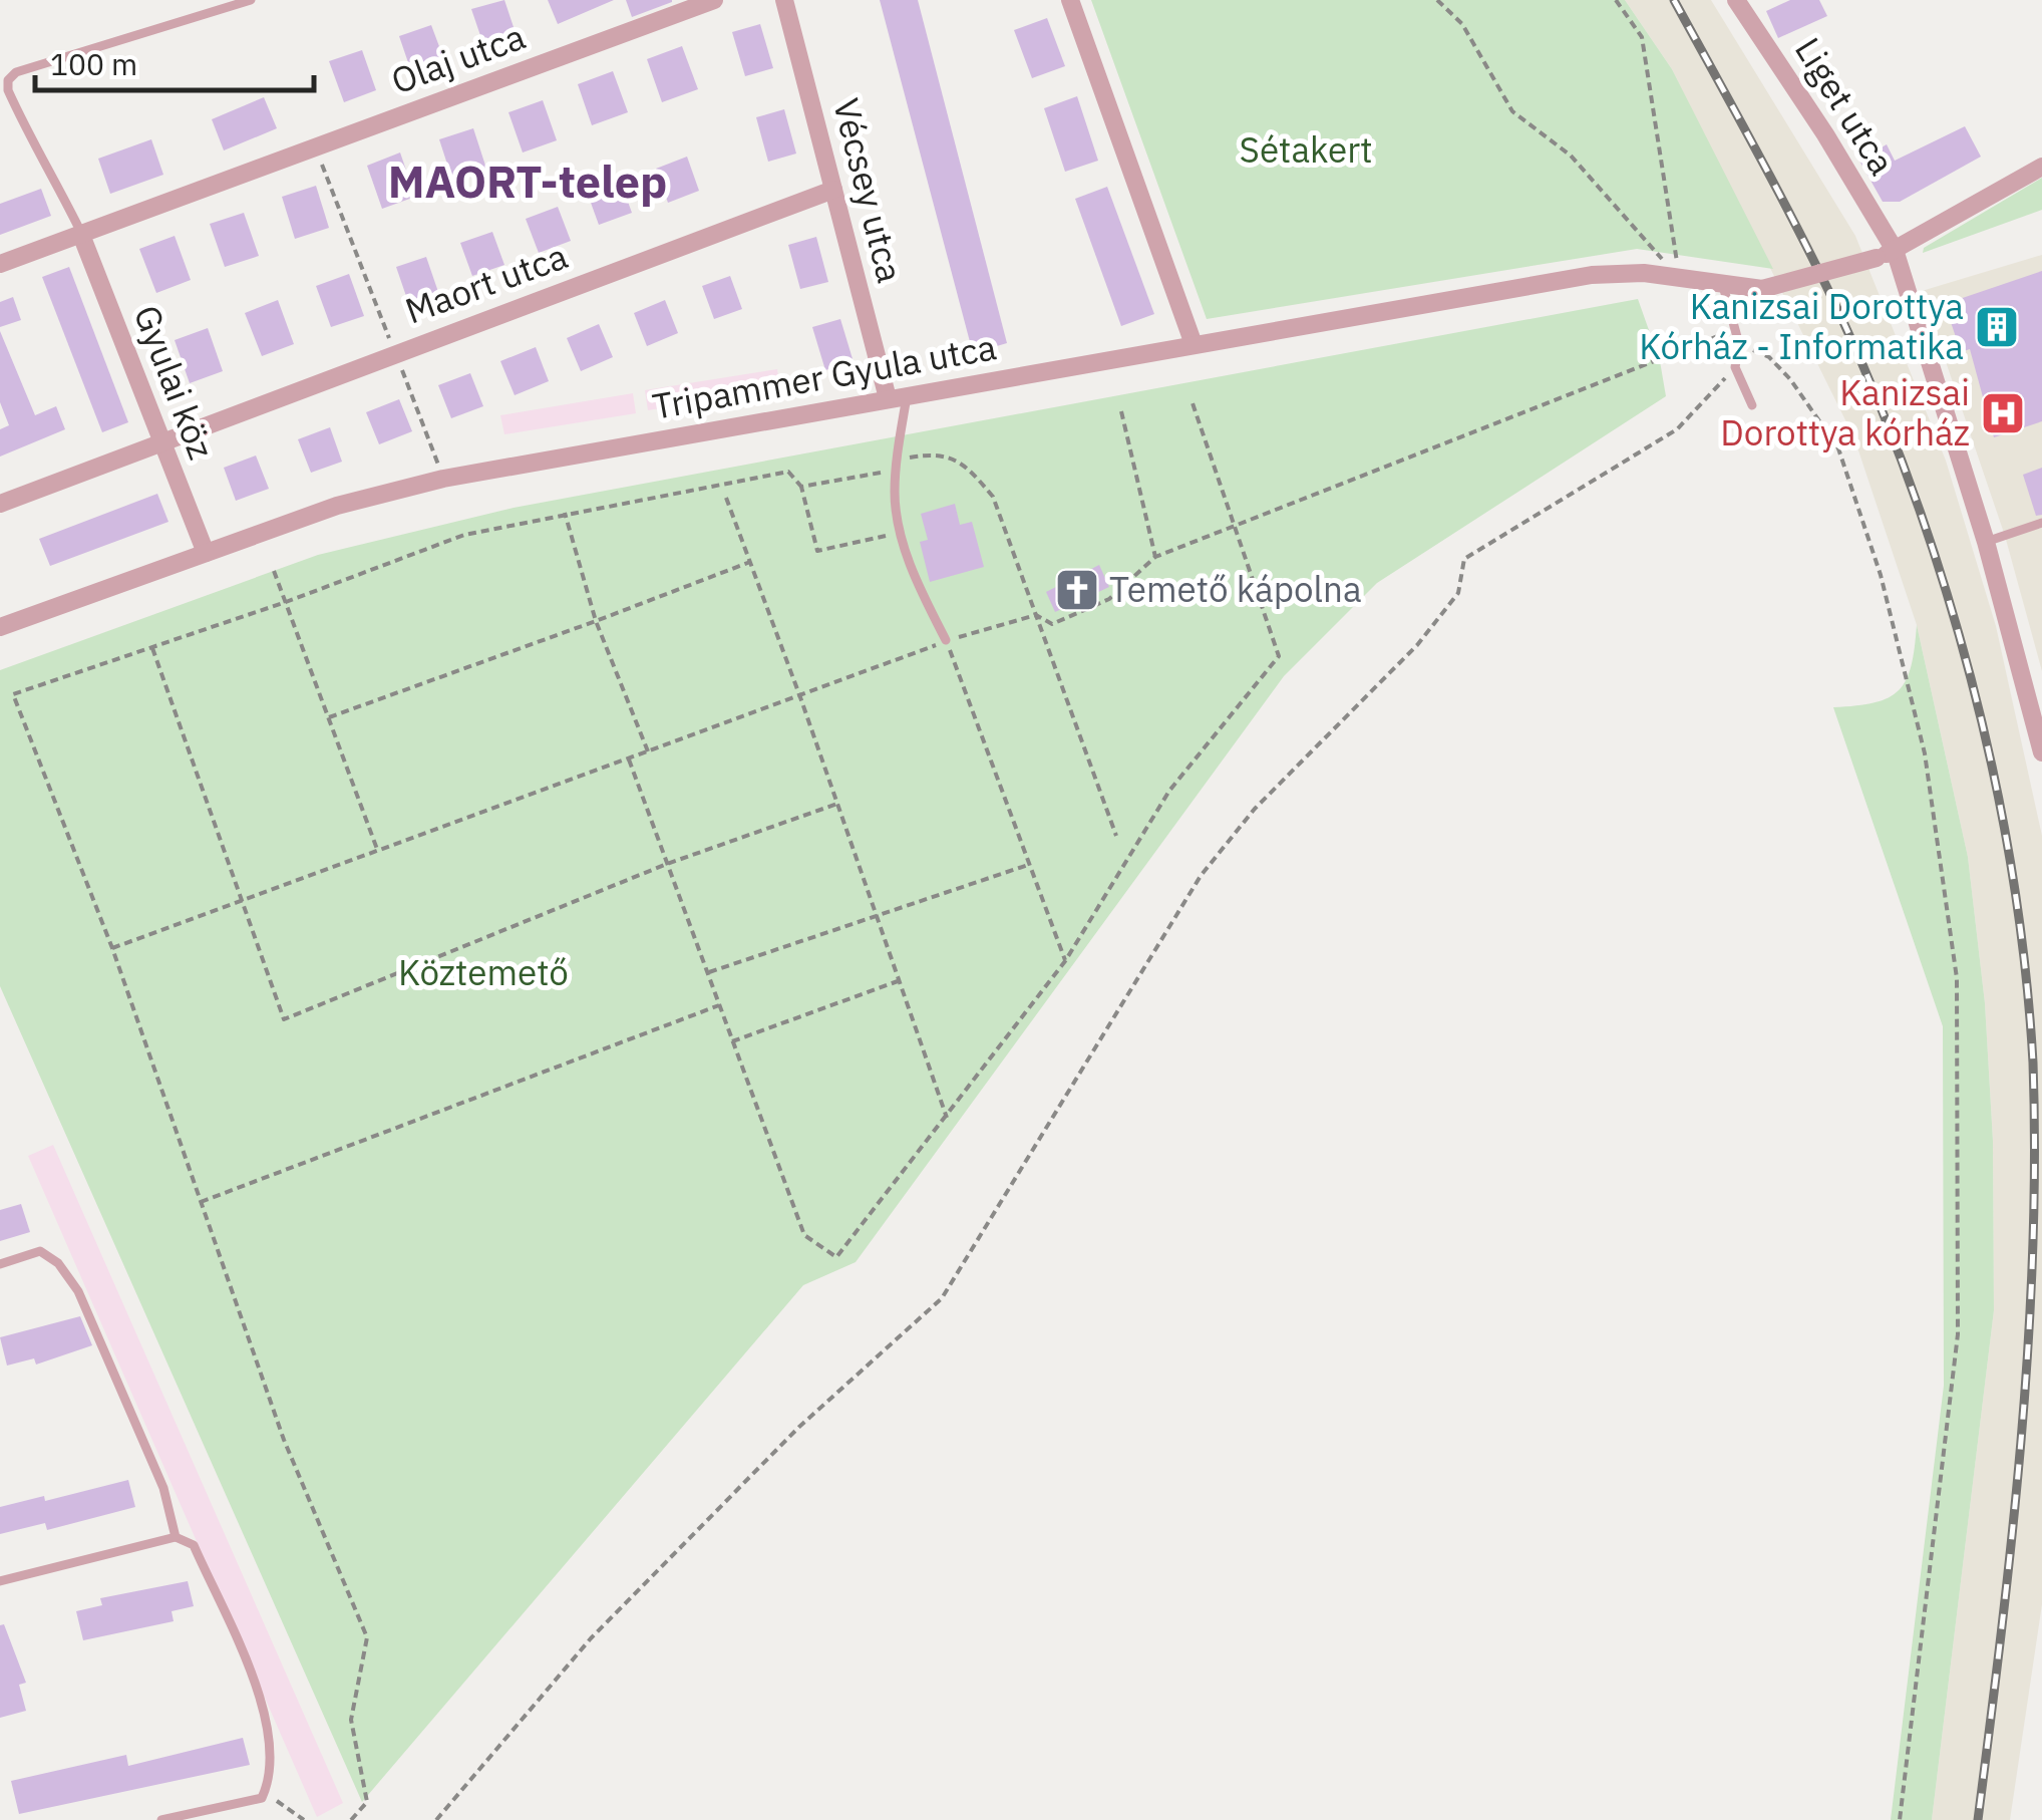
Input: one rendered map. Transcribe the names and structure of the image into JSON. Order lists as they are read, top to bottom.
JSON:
{
  "streets": {
    "street": [
      "Olaj utca",
      "Liget utca",
      "Vécsey utca",
      "Maort utca",
      "Tripammer Gyula utca",
      "Gyulai köz"
    ]
  },
  "crossings": [
    ["Olaj utca", "Gyulai köz"],
    ["Liget utca", "Tripammer Gyula utca"],
    ["Vécsey utca", "Maort utca"],
    ["Vécsey utca", "Tripammer Gyula utca"],
    ["Maort utca", "Gyulai köz"],
    ["Tripammer Gyula utca", "Gyulai köz"]
  ],
  "districts": ["MAORT-telep"],
  "parks": ["Sétakert", "Köztemető"],
  "places": {
    "building": ["Kanizsai Dorottya Kórház - Informatika"],
    "hospital": ["Kanizsai Dorottya kórház"],
    "church": ["Temető kápolna"]
  },
  "scale_bar": "100 m"
}
